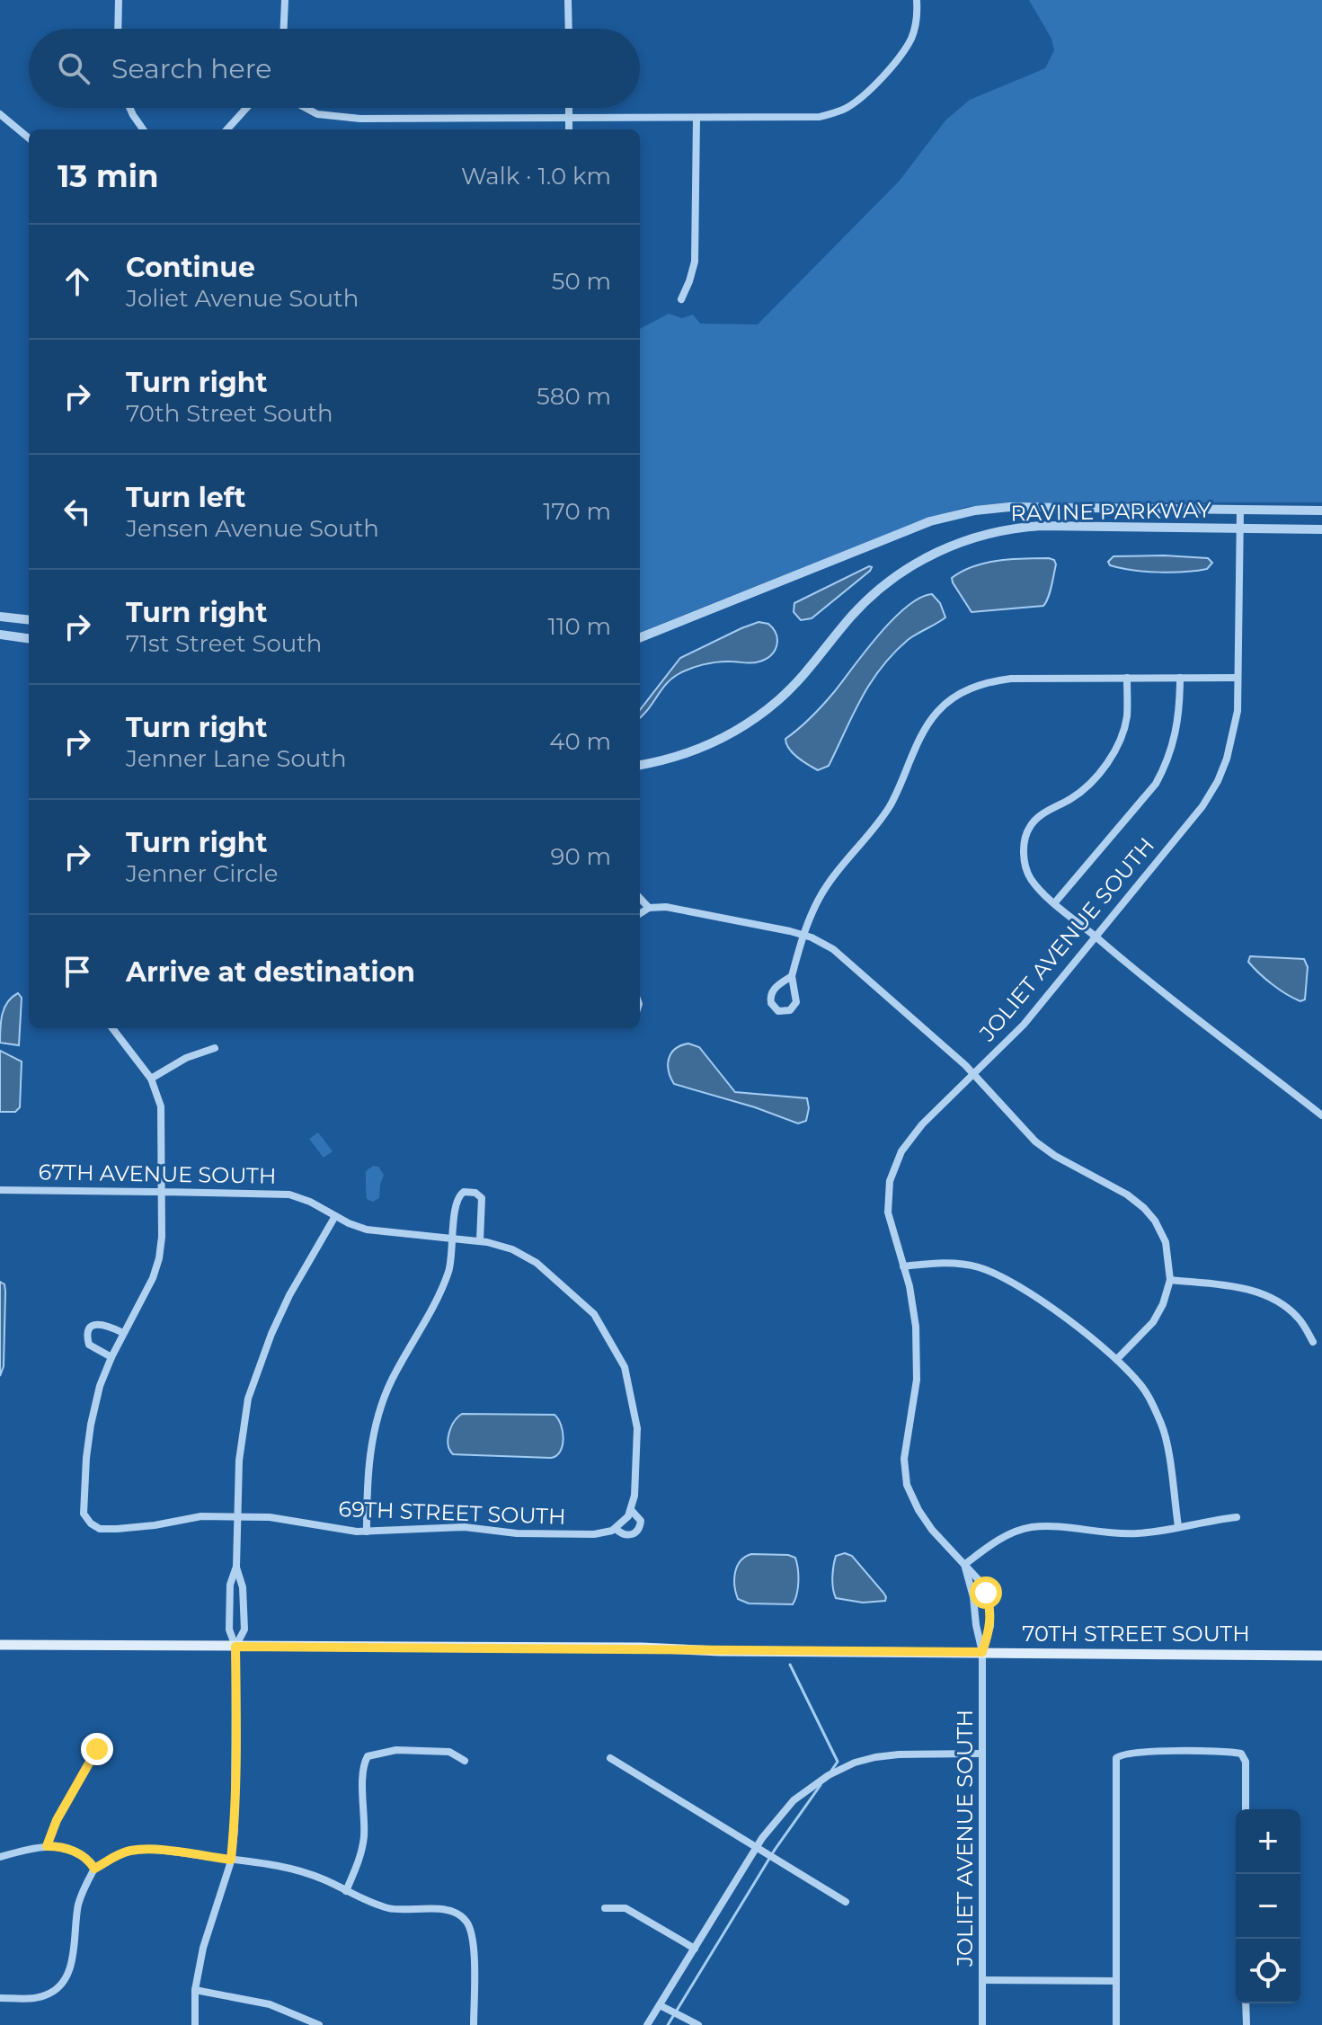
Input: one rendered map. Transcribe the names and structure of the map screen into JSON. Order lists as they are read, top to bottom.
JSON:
{
  "streets": {
    "main road": ["70TH STREET SOUTH"],
    "street": [
      "RAVINE PARKWAY",
      "JOLIET AVENUE SOUTH",
      "67TH AVENUE SOUTH",
      "69TH STREET SOUTH"
    ]
  },
  "crossings": [
    ["RAVINE PARKWAY", "JOLIET AVENUE SOUTH"],
    ["JOLIET AVENUE SOUTH", "70TH STREET SOUTH"],
    ["67TH AVENUE SOUTH", "69TH STREET SOUTH"]
  ],
  "page": {
    "search": "Search here",
    "heading": ["13 min", "Walk · 1.0 km"],
    "list": [
      ["Continue", "Joliet Avenue South", "50 m"],
      ["Turn right", "70th Street South", "580 m"],
      ["Turn left", "Jensen Avenue South", "170 m"],
      ["Turn right", "71st Street South", "110 m"],
      ["Turn right", "Jenner Lane South", "40 m"],
      ["Turn right", "Jenner Circle", "90 m"],
      "Arrive at destination"
    ],
    "map_buttons": ["+", "−"]
  }
}
